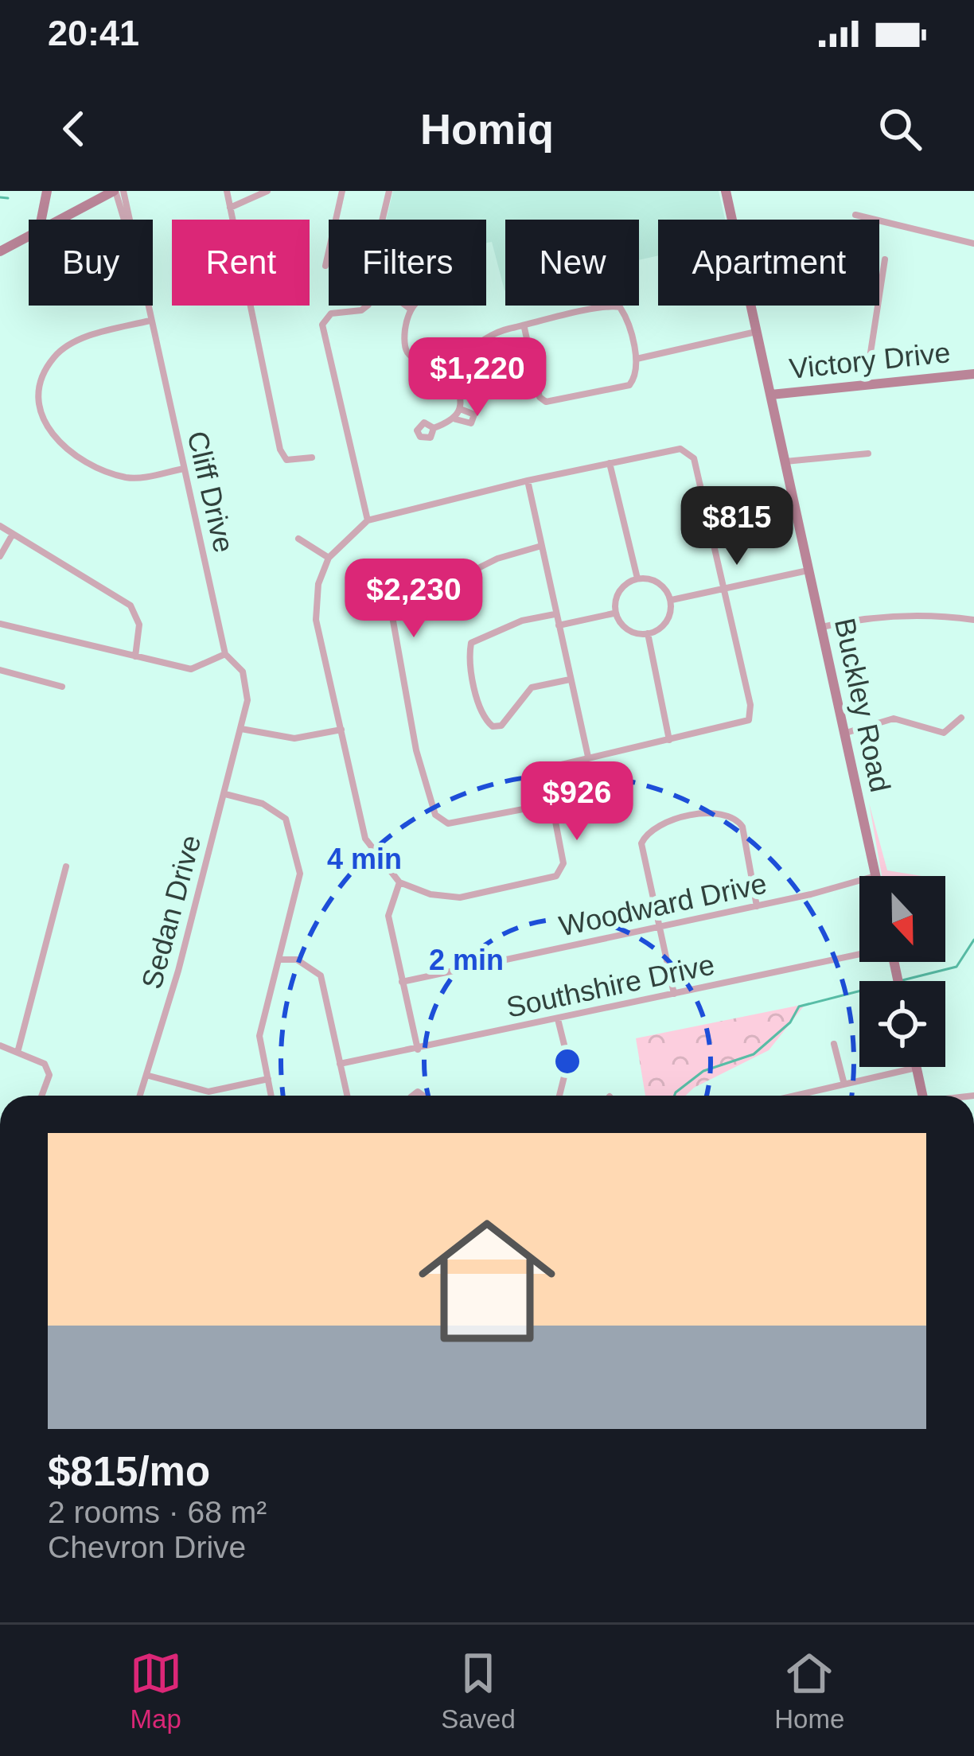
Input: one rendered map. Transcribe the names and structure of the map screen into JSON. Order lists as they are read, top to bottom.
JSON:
{
  "streets": {
    "street": [
      "Victory Drive",
      "Cliff Drive",
      "Buckley Road",
      "Woodward Drive",
      "Sedan Drive",
      "Southshire Drive"
    ]
  },
  "crossings": [
    ["Victory Drive", "Buckley Road"],
    ["Cliff Drive", "Sedan Drive"]
  ],
  "north": "bottom",
  "page": {
    "status": "20:41",
    "header": "Homiq",
    "chip": [
      "Buy",
      "Rent",
      "Filters",
      "New",
      "Apartment"
    ],
    "price": [
      "$1,220",
      "$815",
      "$2,230",
      "$926"
    ],
    "list": [
      {
        "name": "$815/mo",
        "note": "2 rooms · 68 m² · Chevron Drive"
      }
    ],
    "tabs": ["Map", "Saved", "Home"]
  },
  "rings": ["4 min", "2 min"]
}
